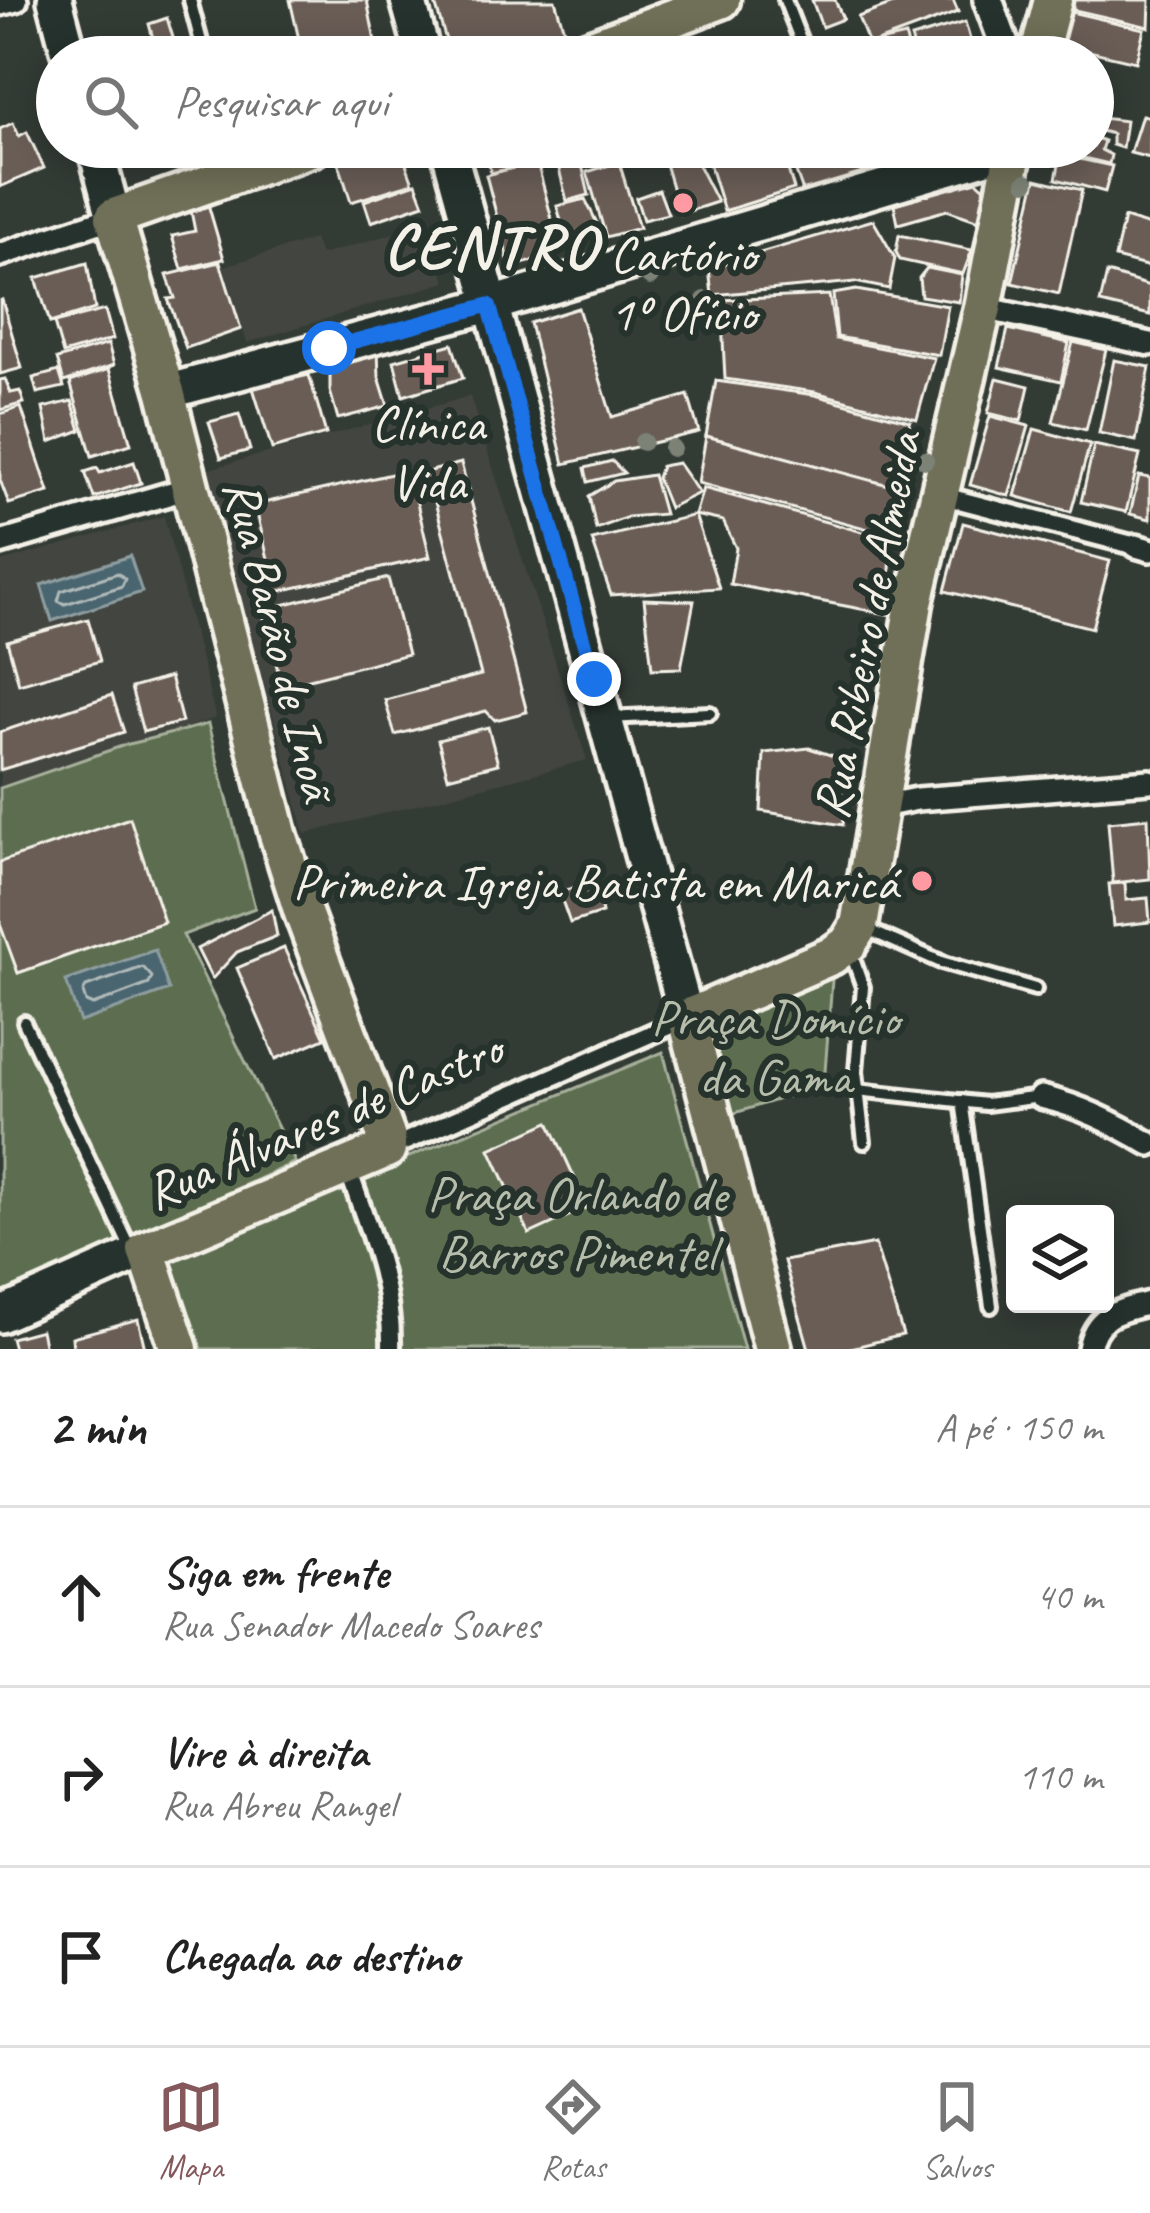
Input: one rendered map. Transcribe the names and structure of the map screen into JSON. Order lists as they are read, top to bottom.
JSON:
{
  "streets": {
    "main road": ["Rua Ribeiro de Almeida", "Rua Barão de Inoã", "Rua Álvares de Castro"]
  },
  "crossings": [
    ["Rua Barão de Inoã", "Rua Álvares de Castro"]
  ],
  "districts": ["CENTRO"],
  "parks": ["Praça Domício da Gama", "Praça Orlando de Barros Pimentel"],
  "places": {
    "other": ["Cartório 1º Ofício", "Primeira Igreja Batista em Maricá"],
    "health": ["Clínica Vida"]
  },
  "page": {
    "search": "Pesquisar aqui",
    "heading": ["2 min", "A pé · 150 m"],
    "list": [
      ["Siga em frente", "Rua Senador Macedo Soares", "40 m"],
      ["Vire à direita", "Rua Abreu Rangel", "110 m"],
      "Chegada ao destino"
    ],
    "nav": ["Mapa", "Rotas", "Salvos"]
  }
}
